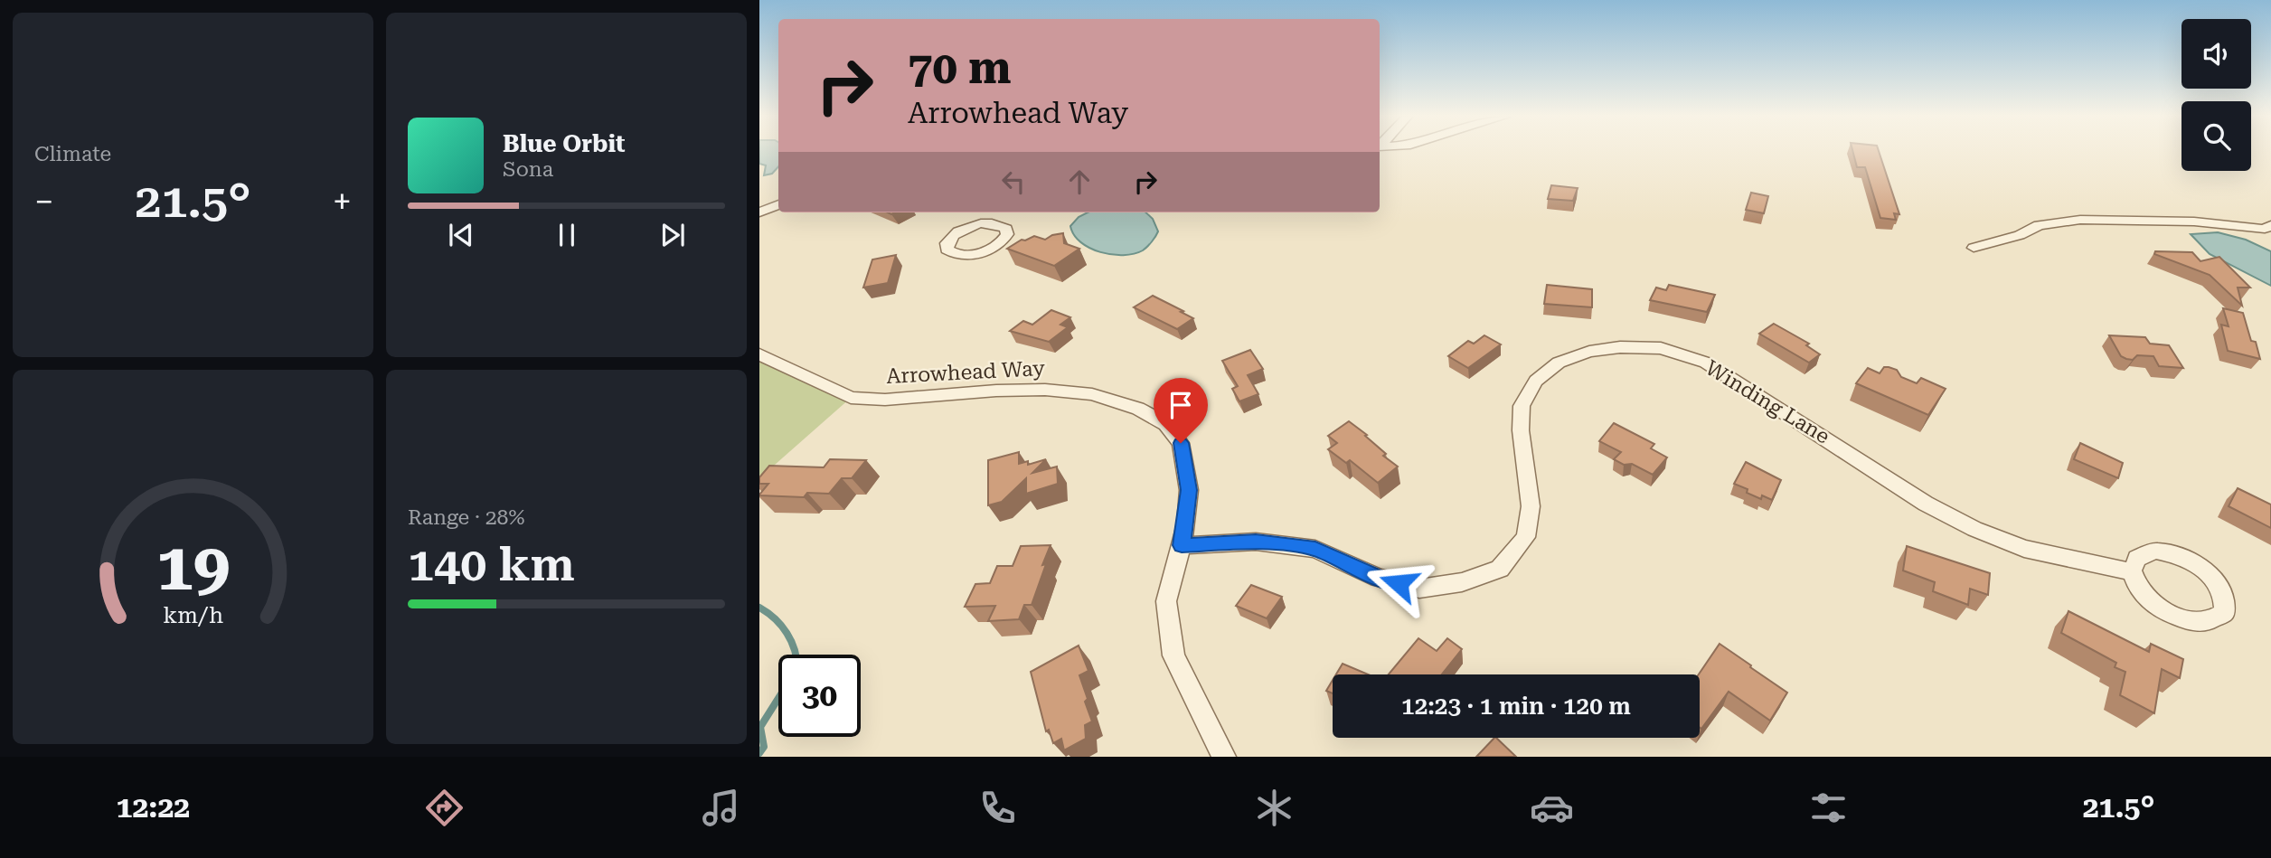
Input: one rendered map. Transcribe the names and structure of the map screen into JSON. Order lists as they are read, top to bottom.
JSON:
{
  "streets": {
    "street": ["Arrowhead Way", "Winding Lane"]
  },
  "crossings": [
    ["Arrowhead Way", "Winding Lane"]
  ],
  "page": {
    "tile": [
      "Climate",
      ["Range · 28%", "140 km"]
    ],
    "turn": ["70 m", "Arrowhead Way"],
    "song": ["Blue Orbit", "Sona"],
    "heat": ["−", "21.5°", "+"],
    "limit": "30",
    "trip": "12:23 · 1 min · 120 m",
    "tabs": ["12:22", "21.5°"],
    "gauge": ["19", "km/h"]
  }
}
